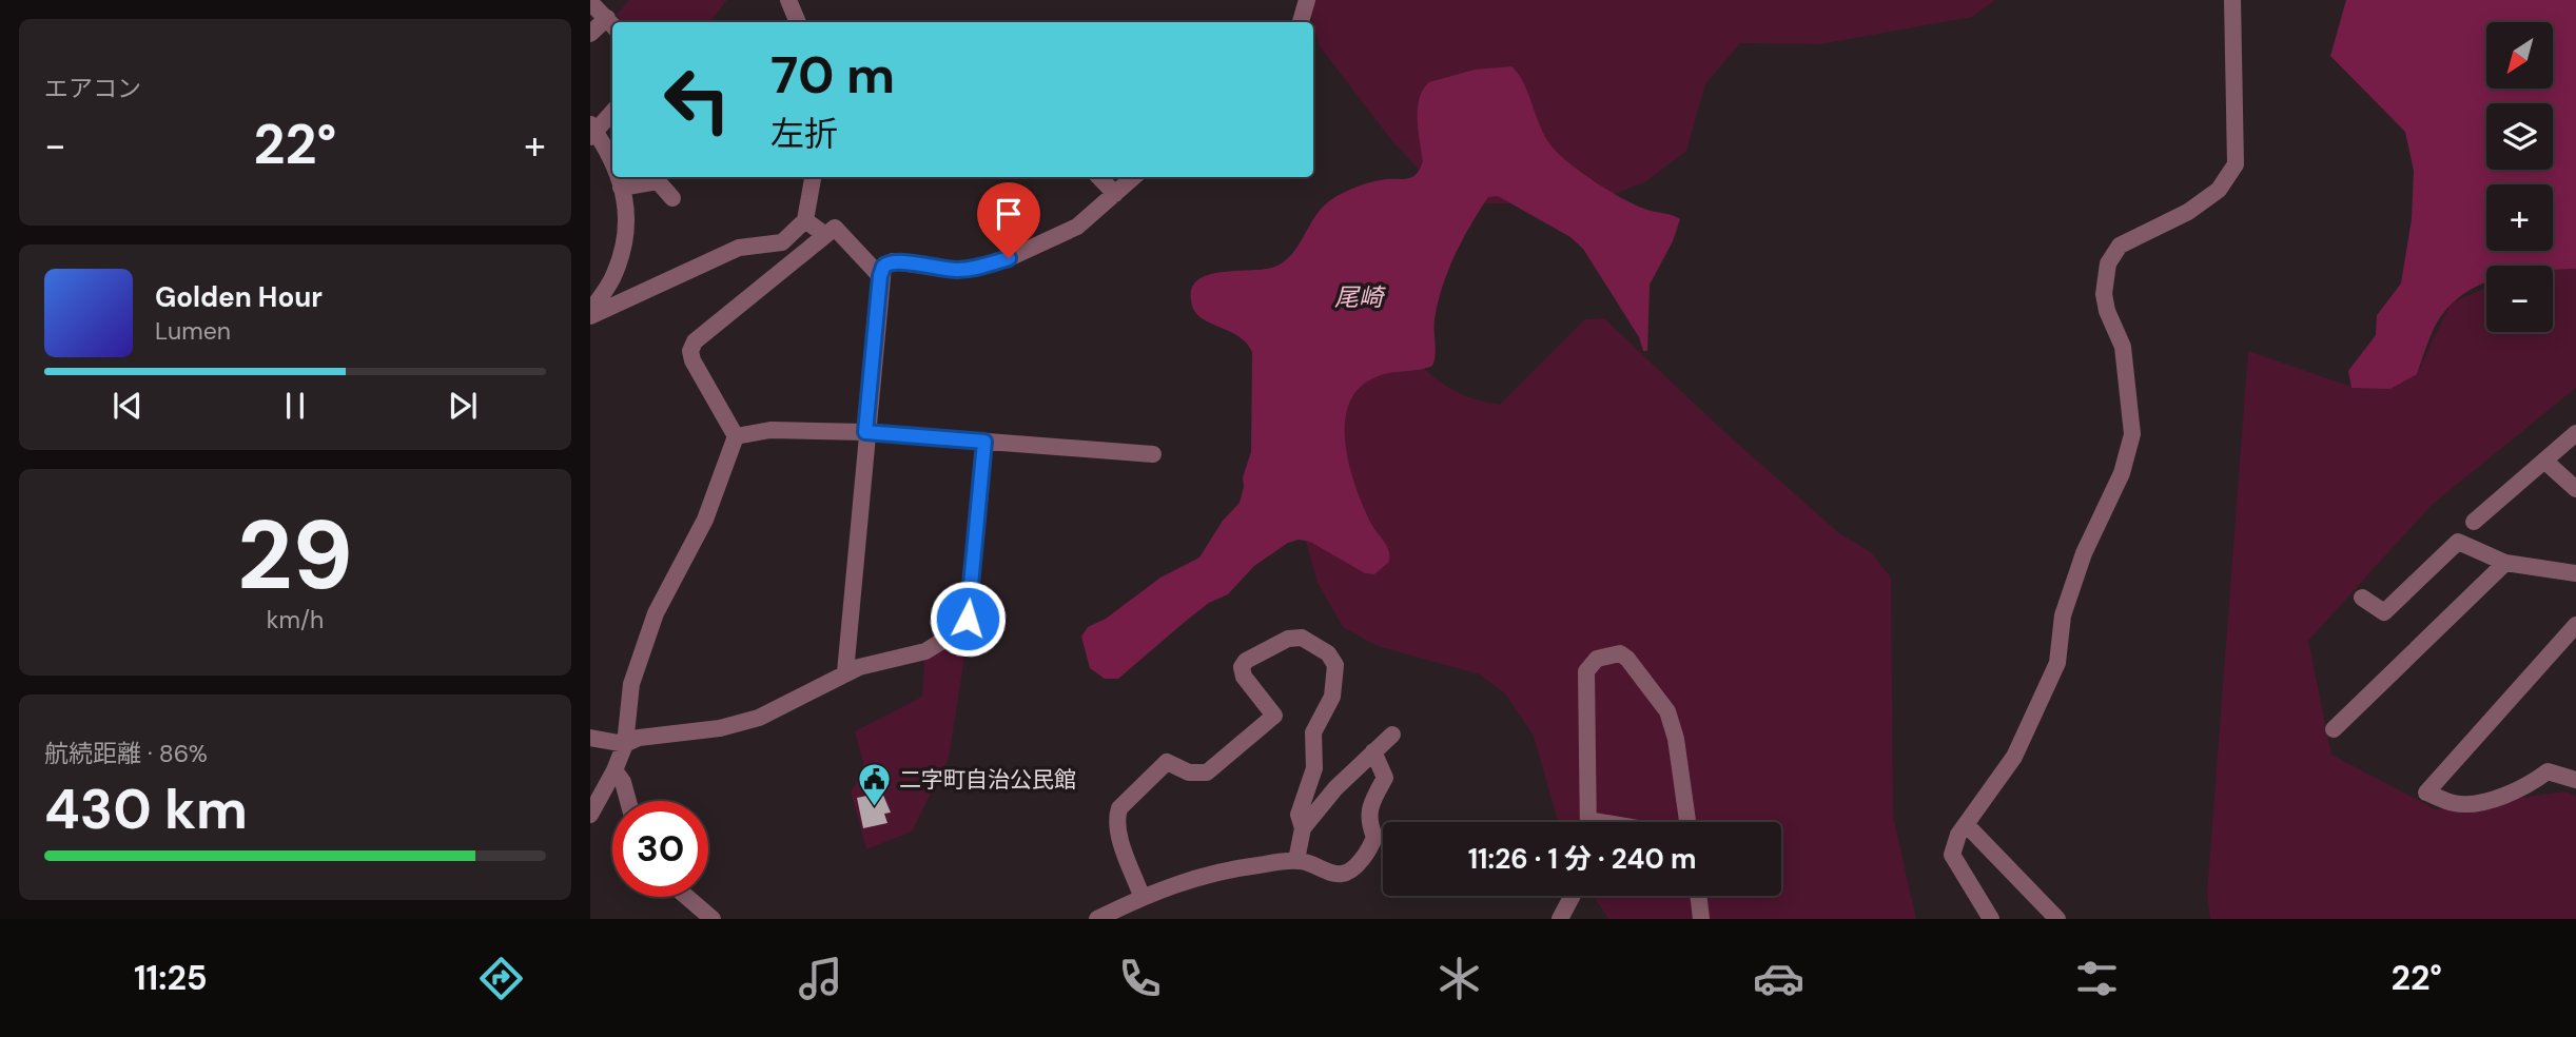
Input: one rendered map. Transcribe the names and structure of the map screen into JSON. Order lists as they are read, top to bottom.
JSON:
{
  "water": ["尾崎"],
  "places": {
    "public building": ["二字町自治公民館"]
  },
  "north": "bottom left",
  "page": {
    "tile": [
      "エアコン",
      ["29", "km/h"],
      ["航続距離 · 86%", "430 km"]
    ],
    "map_buttons": ["+", "−"],
    "turn": ["70 m", "左折"],
    "heat": ["−", "22°", "+"],
    "song": ["Golden Hour", "Lumen"],
    "limit": "30",
    "trip": "11:26 · 1 分 · 240 m",
    "tabs": ["11:25", "22°"]
  }
}
